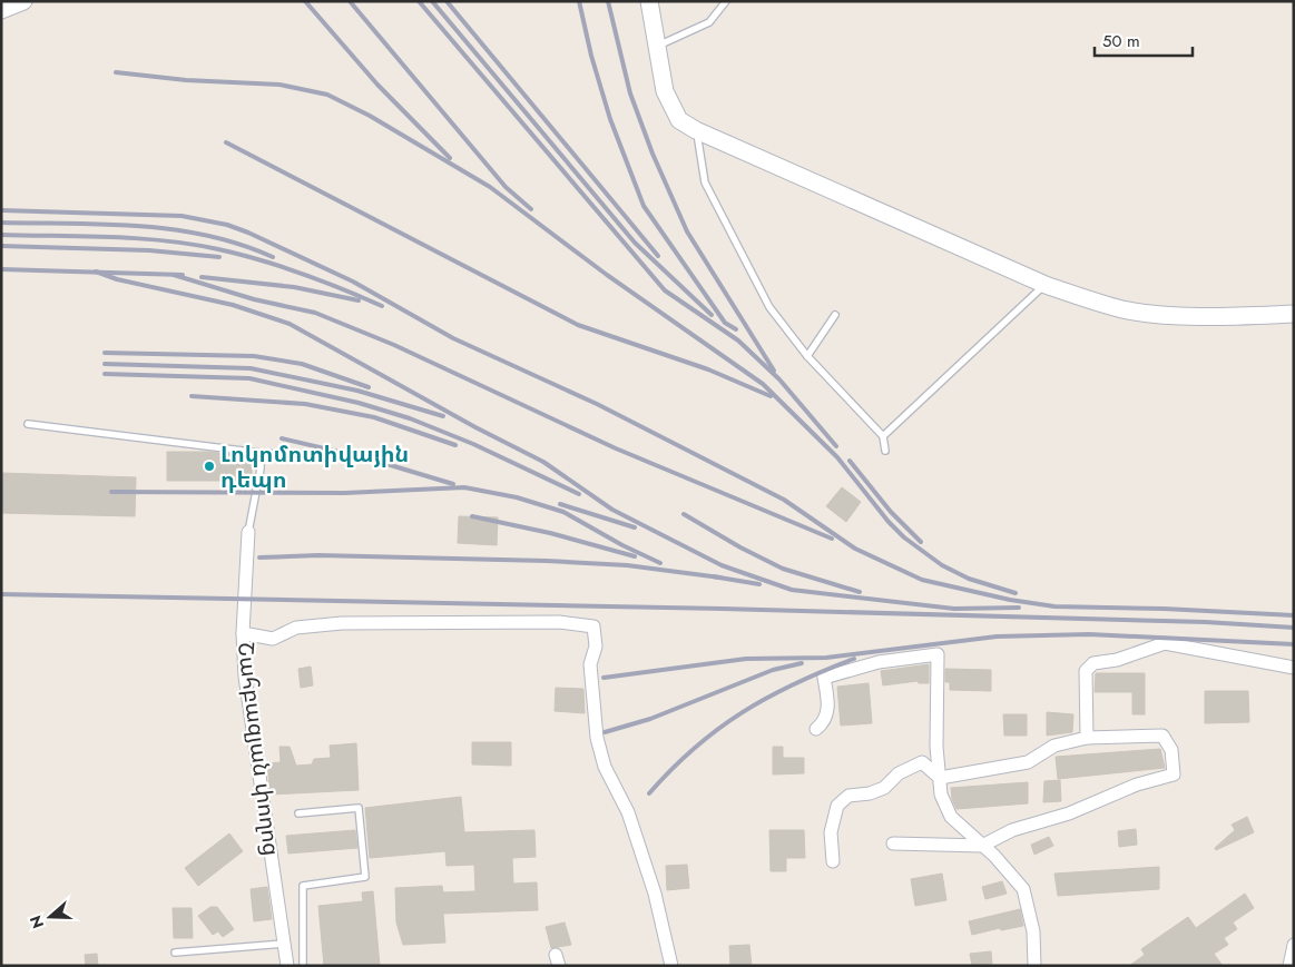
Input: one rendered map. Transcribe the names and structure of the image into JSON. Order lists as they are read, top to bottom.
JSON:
{
  "streets": {
    "street": ["Շահբազյան փողոց"]
  },
  "places": ["Լոկոմոտիվային դեպո"],
  "scale_bar": "50 m",
  "north": "left"
}
